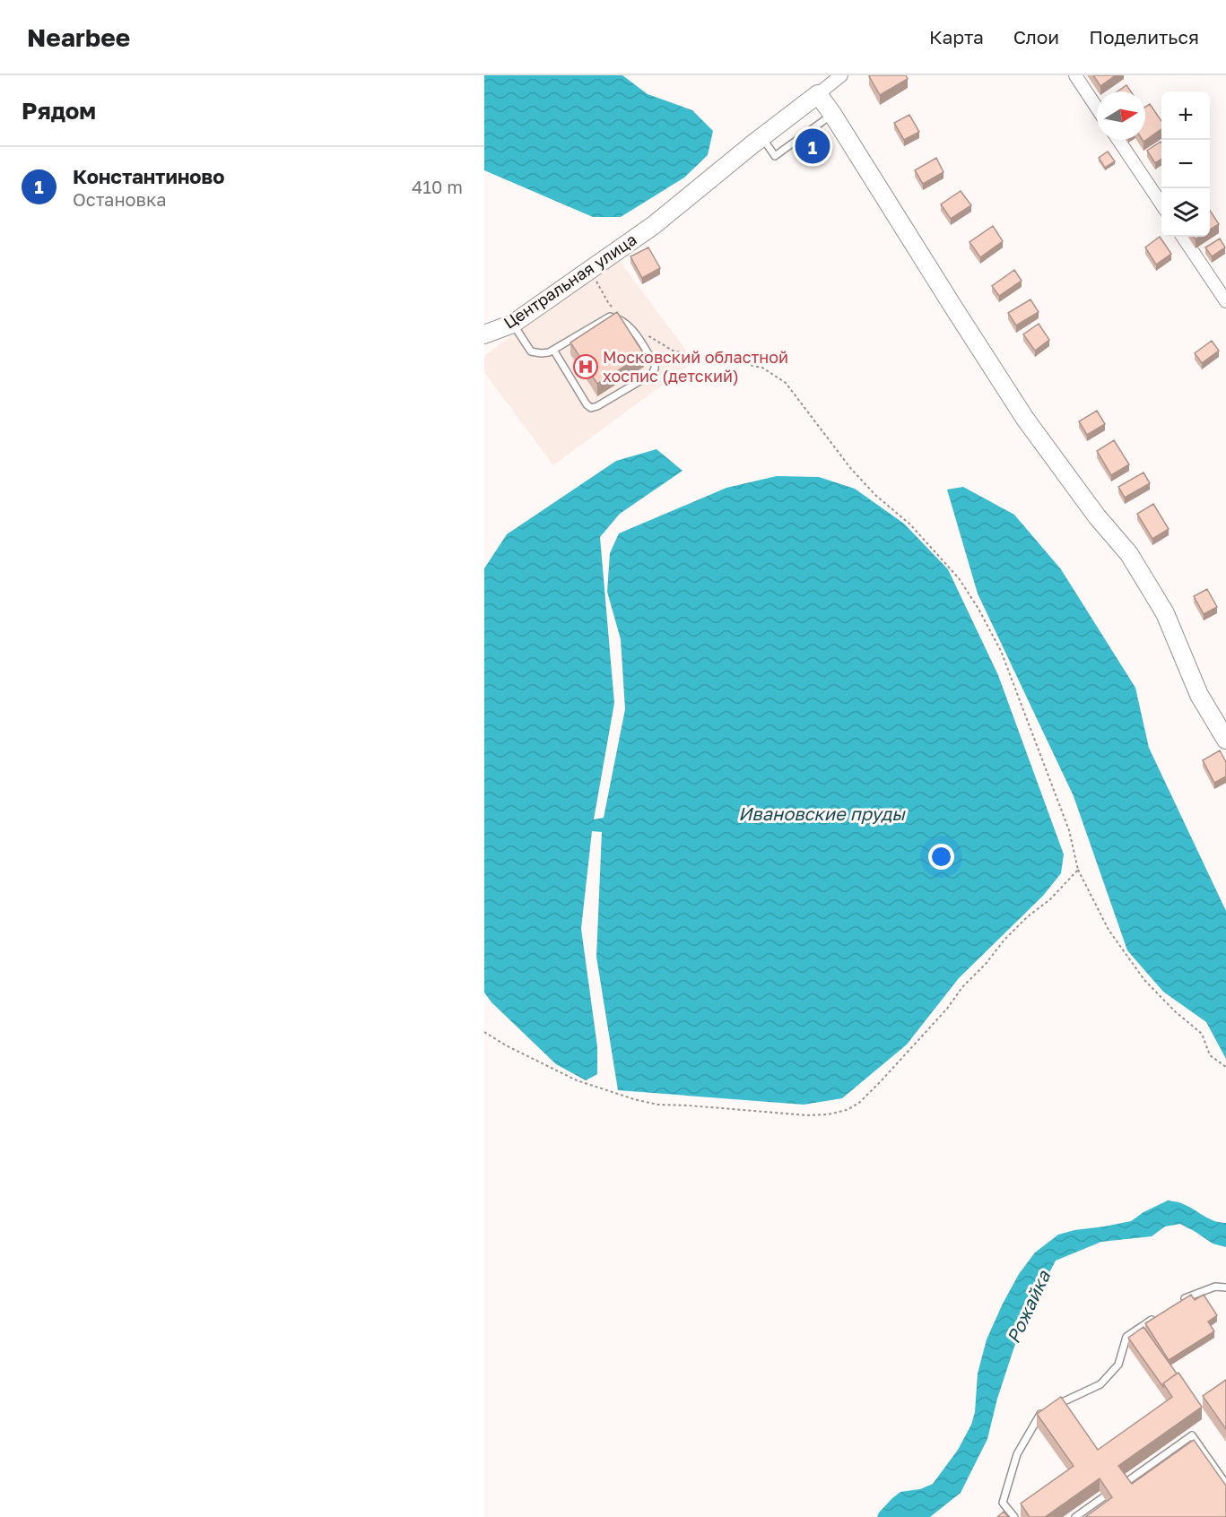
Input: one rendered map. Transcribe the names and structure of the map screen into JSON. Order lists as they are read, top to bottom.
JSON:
{
  "streets": {
    "street": ["Центральная улица"]
  },
  "water": ["Ивановские пруды", "Рожайка"],
  "places": {
    "hospital": ["Московский областной хоспис (детский)"]
  },
  "north": "right",
  "page": {
    "header": "Nearbee",
    "nav": ["Карта", "Слои", "Поделиться"],
    "heading": "Рядом",
    "map_buttons": ["+", "−"],
    "pins": "1",
    "list": [
      {
        "mark": "1",
        "name": "Константиново",
        "note": "Остановка",
        "value": "410 m"
      }
    ]
  }
}
